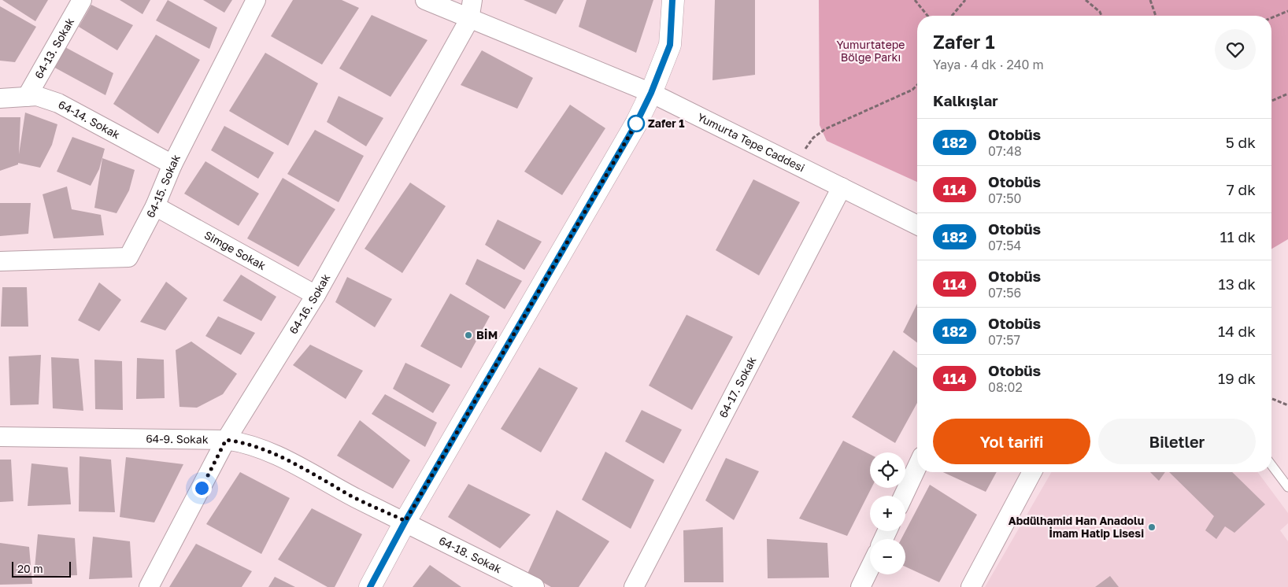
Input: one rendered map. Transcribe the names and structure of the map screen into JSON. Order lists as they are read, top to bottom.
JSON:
{
  "streets": {
    "street": [
      "64-13. Sokak",
      "64-14. Sokak",
      "Yumurta Tepe Caddesi",
      "64-15. Sokak",
      "Simge Sokak",
      "64-16. Sokak",
      "64-17. Sokak",
      "64-9. Sokak",
      "64-18. Sokak"
    ]
  },
  "crossings": [
    ["64-13. Sokak", "64-14. Sokak"],
    ["64-14. Sokak", "64-15. Sokak"],
    ["Yumurta Tepe Caddesi", "64-16. Sokak"],
    ["Yumurta Tepe Caddesi", "64-17. Sokak"],
    ["64-15. Sokak", "Simge Sokak"],
    ["Simge Sokak", "64-16. Sokak"],
    ["64-16. Sokak", "64-9. Sokak"],
    ["64-9. Sokak", "64-18. Sokak"]
  ],
  "parks": ["Yumurtatepe Bölge Parkı"],
  "places": ["Zafer 1", "BİM", "Abdülhamid Han Anadolu İmam Hatip Lisesi"],
  "lines": ["bus line 182"],
  "scale_bar": "20 m",
  "page": {
    "heading": [
      ["Zafer 1", "Yaya · 4 dk · 240 m"],
      "Kalkışlar"
    ],
    "list": [
      {
        "mark": "182",
        "name": "Otobüs",
        "note": "07:48",
        "value": "5 dk"
      },
      {
        "mark": "114",
        "name": "Otobüs",
        "note": "07:50",
        "value": "7 dk"
      },
      {
        "mark": "182",
        "name": "Otobüs",
        "note": "07:54",
        "value": "11 dk"
      },
      {
        "mark": "114",
        "name": "Otobüs",
        "note": "07:56",
        "value": "13 dk"
      },
      {
        "mark": "182",
        "name": "Otobüs",
        "note": "07:57",
        "value": "14 dk"
      },
      {
        "mark": "114",
        "name": "Otobüs",
        "note": "08:02",
        "value": "19 dk"
      }
    ],
    "buttons": ["Yol tarifi", "Biletler"],
    "map_buttons": ["+", "−"],
    "scale": "20 m"
  }
}
